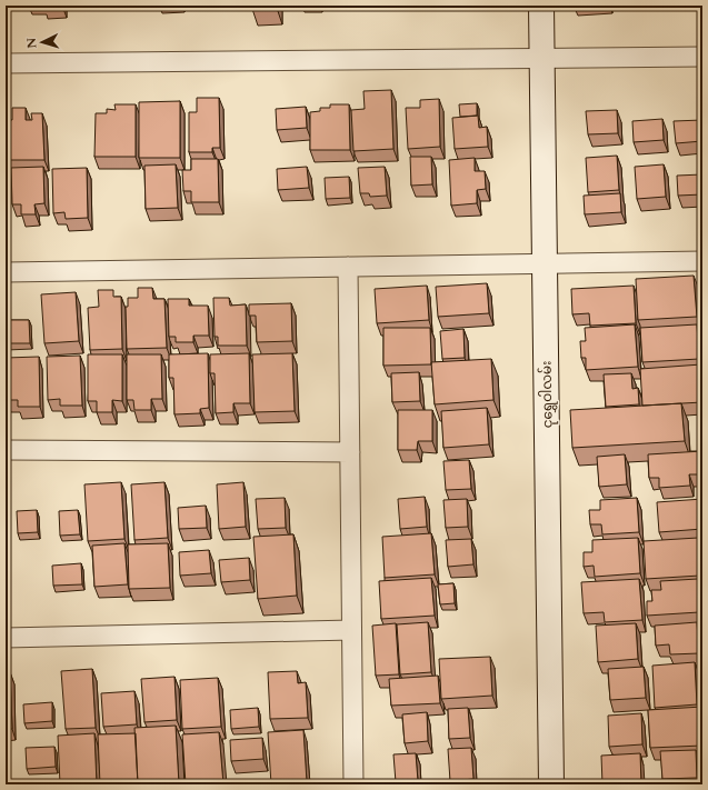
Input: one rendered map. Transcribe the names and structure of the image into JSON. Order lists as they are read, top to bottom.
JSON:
{
  "streets": {
    "street": ["ငုရွှေဝါလမ်း"]
  },
  "north": "left"
}
